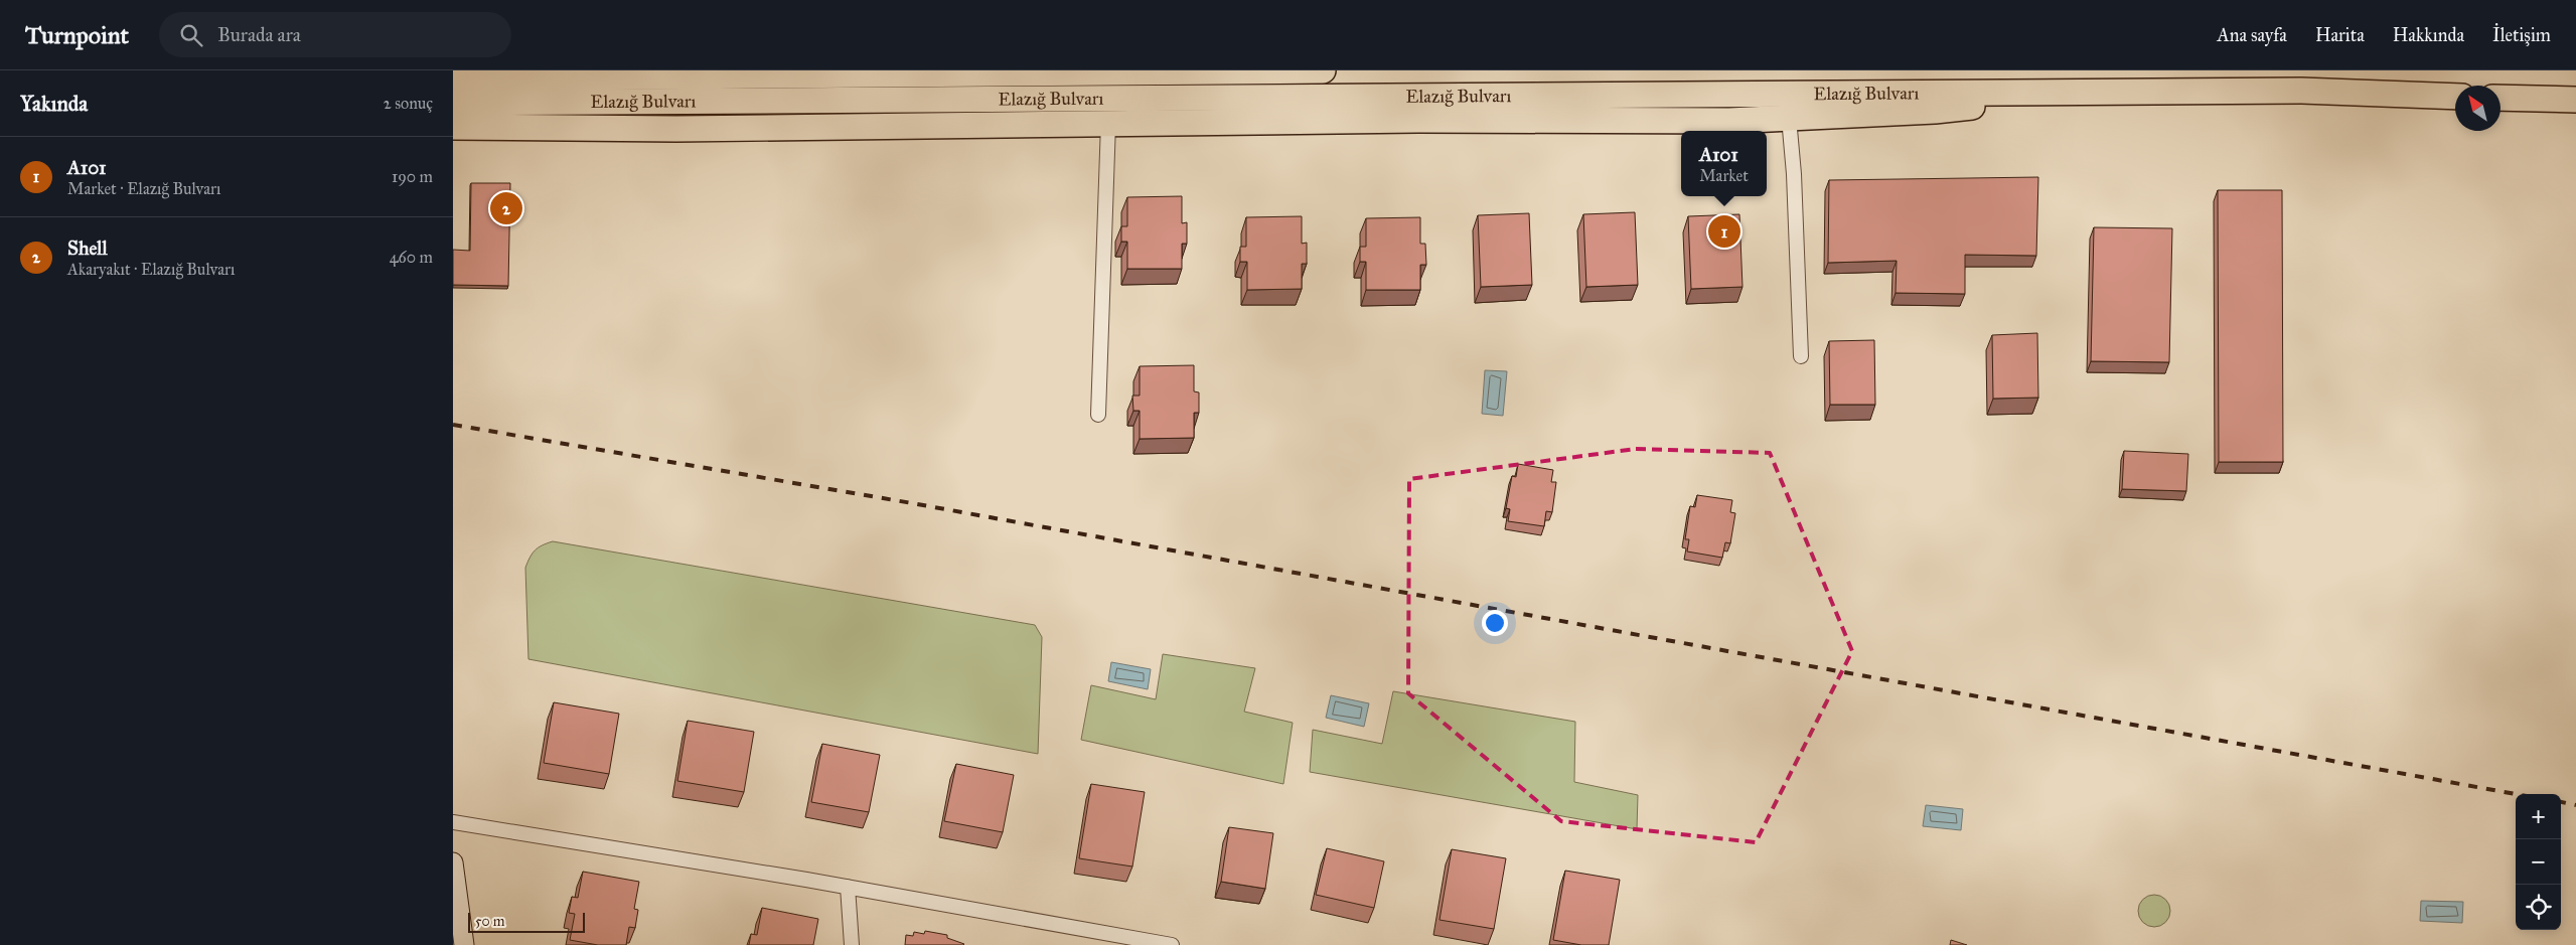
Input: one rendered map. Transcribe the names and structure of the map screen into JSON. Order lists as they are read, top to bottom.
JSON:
{
  "streets": {
    "highway": ["Elazığ Bulvarı"]
  },
  "scale_bar": "50 m",
  "north": "top left",
  "page": {
    "header": "Turnpoint",
    "search": "Burada ara",
    "nav": [
      "Ana sayfa",
      "Harita",
      "Hakkında",
      "İletişim"
    ],
    "heading": ["Yakında", "2 sonuç"],
    "popup": ["A101", "Market"],
    "list": [
      {
        "mark": "1",
        "name": "A101",
        "note": "Market · Elazığ Bulvarı",
        "value": "190 m"
      },
      {
        "mark": "2",
        "name": "Shell",
        "note": "Akaryakıt · Elazığ Bulvarı",
        "value": "460 m"
      }
    ],
    "pins": ["2", "1"],
    "map_buttons": ["+", "−"],
    "scale": "50 m"
  }
}
